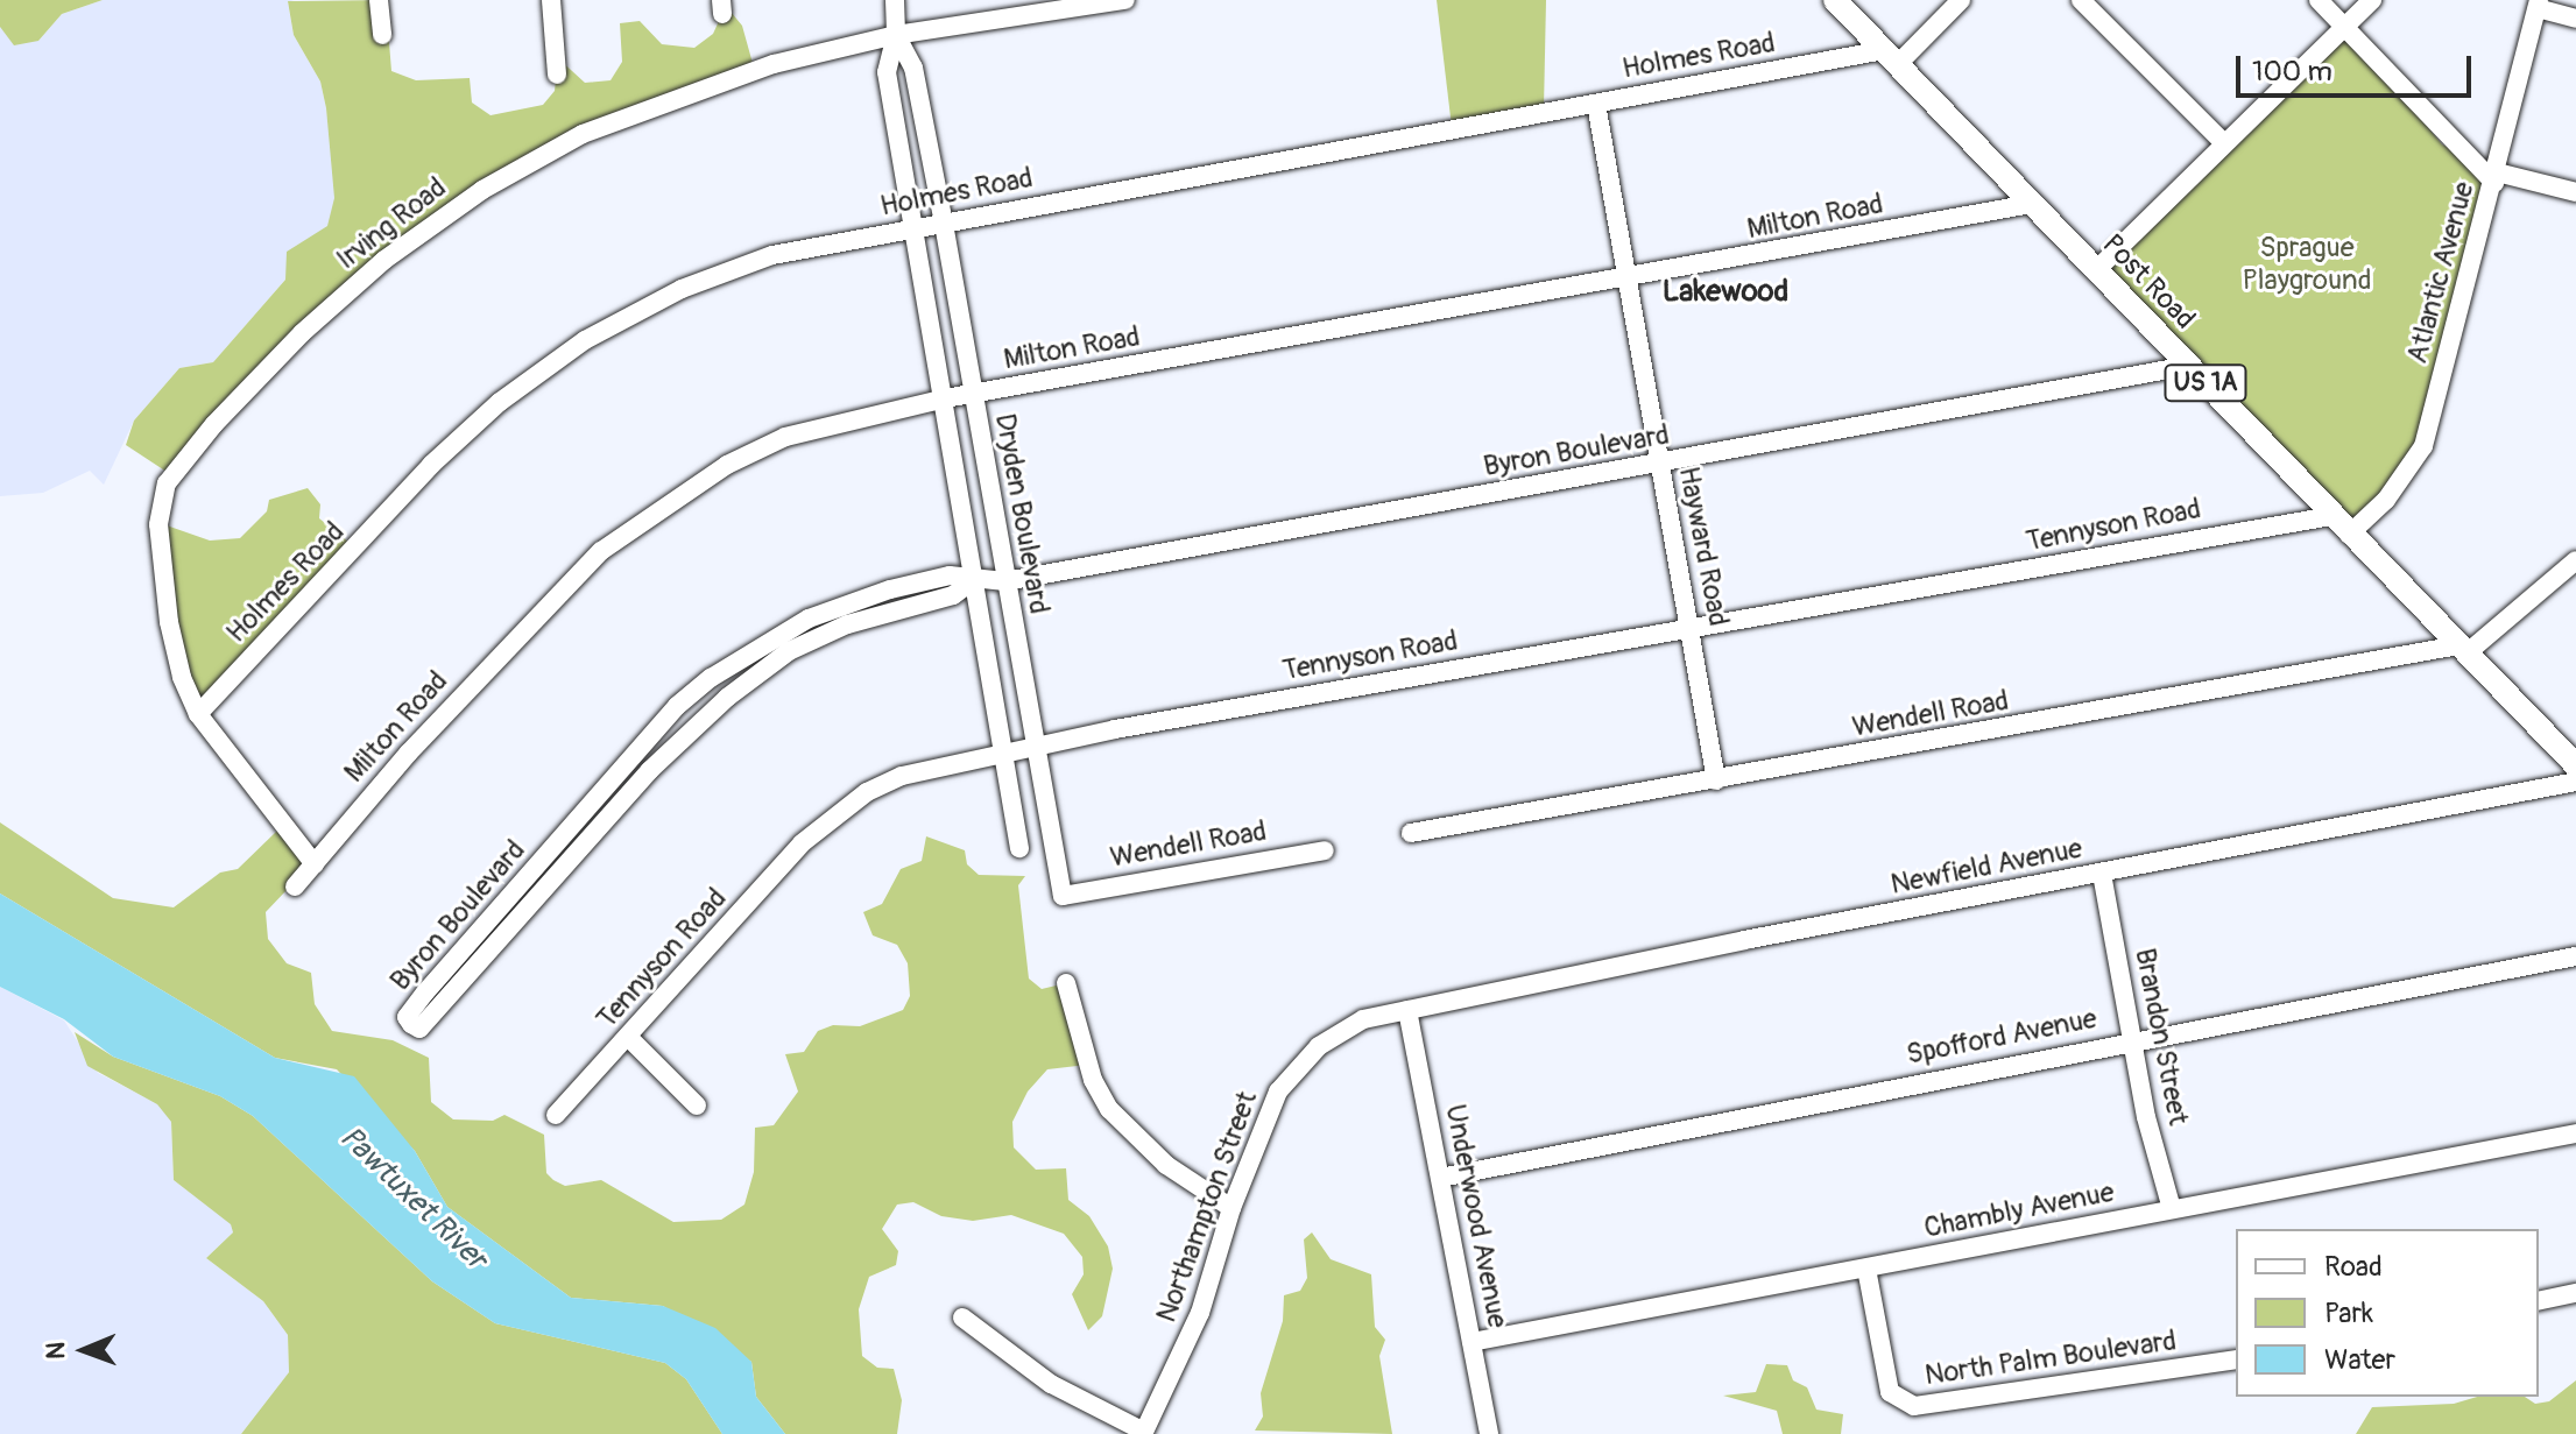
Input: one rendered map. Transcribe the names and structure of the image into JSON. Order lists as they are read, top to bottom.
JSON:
{
  "streets": {
    "main road": ["Post Road", "US 1A"],
    "street": [
      "Holmes Road",
      "Milton Road",
      "Irving Road",
      "Atlantic Avenue",
      "Byron Boulevard",
      "Dryden Boulevard",
      "Tennyson Road",
      "Hayward Road",
      "Wendell Road",
      "Newfield Avenue",
      "Spofford Avenue",
      "Brandon Street",
      "Northampton Street",
      "Chambly Avenue",
      "Underwood Avenue",
      "North Palm Boulevard"
    ]
  },
  "crossings": [
    ["Holmes Road", "Irving Road"],
    ["Holmes Road", "Post Road"],
    ["Holmes Road", "Dryden Boulevard"],
    ["Holmes Road", "Hayward Road"],
    ["Milton Road", "Irving Road"],
    ["Milton Road", "Post Road"],
    ["Milton Road", "Dryden Boulevard"],
    ["Milton Road", "Hayward Road"],
    ["Irving Road", "Dryden Boulevard"],
    ["Atlantic Avenue", "Post Road"],
    ["Post Road", "Byron Boulevard"],
    ["Post Road", "Tennyson Road"],
    ["Post Road", "Wendell Road"],
    ["Byron Boulevard", "Dryden Boulevard"],
    ["Byron Boulevard", "Hayward Road"],
    ["Dryden Boulevard", "Tennyson Road"],
    ["Dryden Boulevard", "Wendell Road"],
    ["Tennyson Road", "Hayward Road"],
    ["Hayward Road", "Wendell Road"],
    ["Newfield Avenue", "Brandon Street"],
    ["Newfield Avenue", "Northampton Street"],
    ["Newfield Avenue", "Underwood Avenue"],
    ["Spofford Avenue", "Brandon Street"],
    ["Spofford Avenue", "Underwood Avenue"],
    ["Brandon Street", "Chambly Avenue"],
    ["Northampton Street", "Underwood Avenue"],
    ["Chambly Avenue", "Underwood Avenue"],
    ["Chambly Avenue", "North Palm Boulevard"]
  ],
  "districts": ["Lakewood"],
  "water": ["Pawtuxet River"],
  "parks": ["Sprague Playground"],
  "legend": ["Road", "Park", "Water"],
  "scale_bar": "100 m",
  "north": "left"
}
